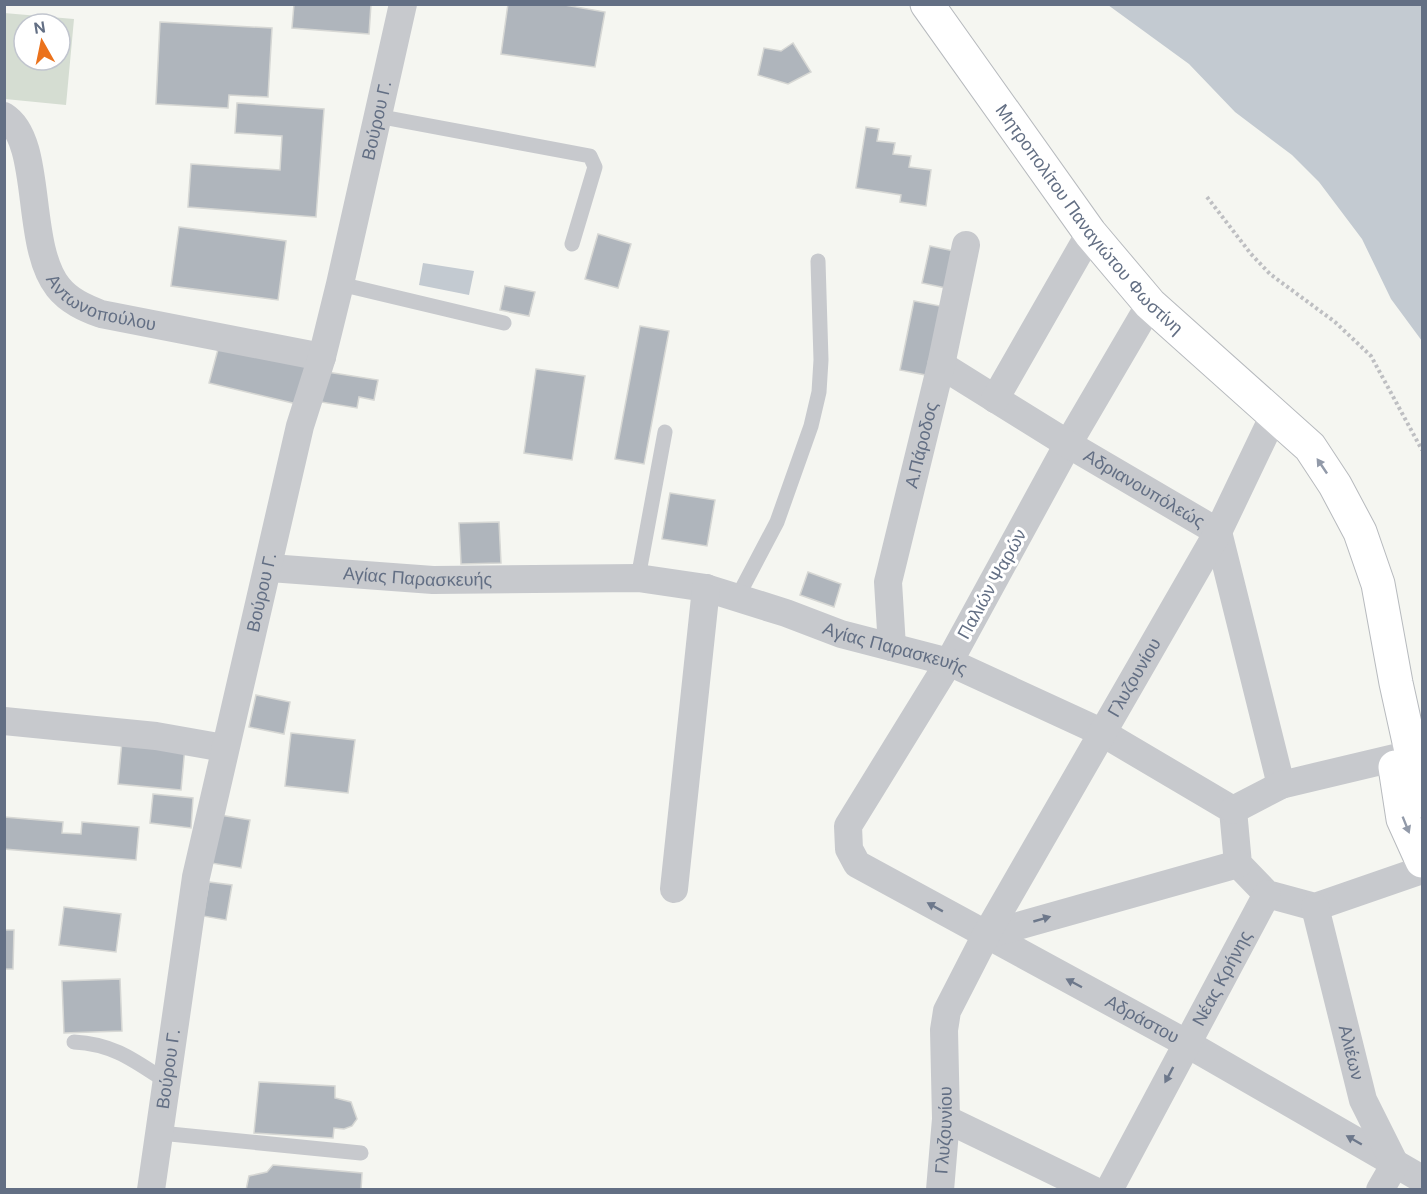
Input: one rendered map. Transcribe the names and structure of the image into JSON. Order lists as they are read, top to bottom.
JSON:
{
  "streets": {
    "main road": ["Μητροπολίτου Παναγιώτου Φωστίνη"],
    "street": [
      "Βούρου Γ.",
      "Αντωνοπούλου",
      "Α.Πάροδος",
      "Αδριανουπόλεώς",
      "Αγίας Παρασκευής",
      "Παλιών Ψαρών",
      "Γλυζουνίου",
      "Νέας Κρήνης",
      "Αδράστου",
      "Αλιέων"
    ]
  },
  "crossings": [
    ["Βούρου Γ.", "Αντωνοπούλου"],
    ["Βούρου Γ.", "Αγίας Παρασκευής"],
    ["Μητροπολίτου Παναγιώτου Φωστίνη", "Παλιών Ψαρών"],
    ["Μητροπολίτου Παναγιώτου Φωστίνη", "Γλυζουνίου"],
    ["Α.Πάροδος", "Αδριανουπόλεώς"],
    ["Α.Πάροδος", "Αγίας Παρασκευής"],
    ["Αδριανουπόλεώς", "Παλιών Ψαρών"],
    ["Αδριανουπόλεώς", "Γλυζουνίου"],
    ["Αγίας Παρασκευής", "Παλιών Ψαρών"],
    ["Αγίας Παρασκευής", "Γλυζουνίου"],
    ["Παλιών Ψαρών", "Αδράστου"],
    ["Γλυζουνίου", "Αδράστου"],
    ["Νέας Κρήνης", "Αδράστου"],
    ["Αδράστου", "Αλιέων"]
  ],
  "one_way": ["Νέας Κρήνης"],
  "north": "top"
}
